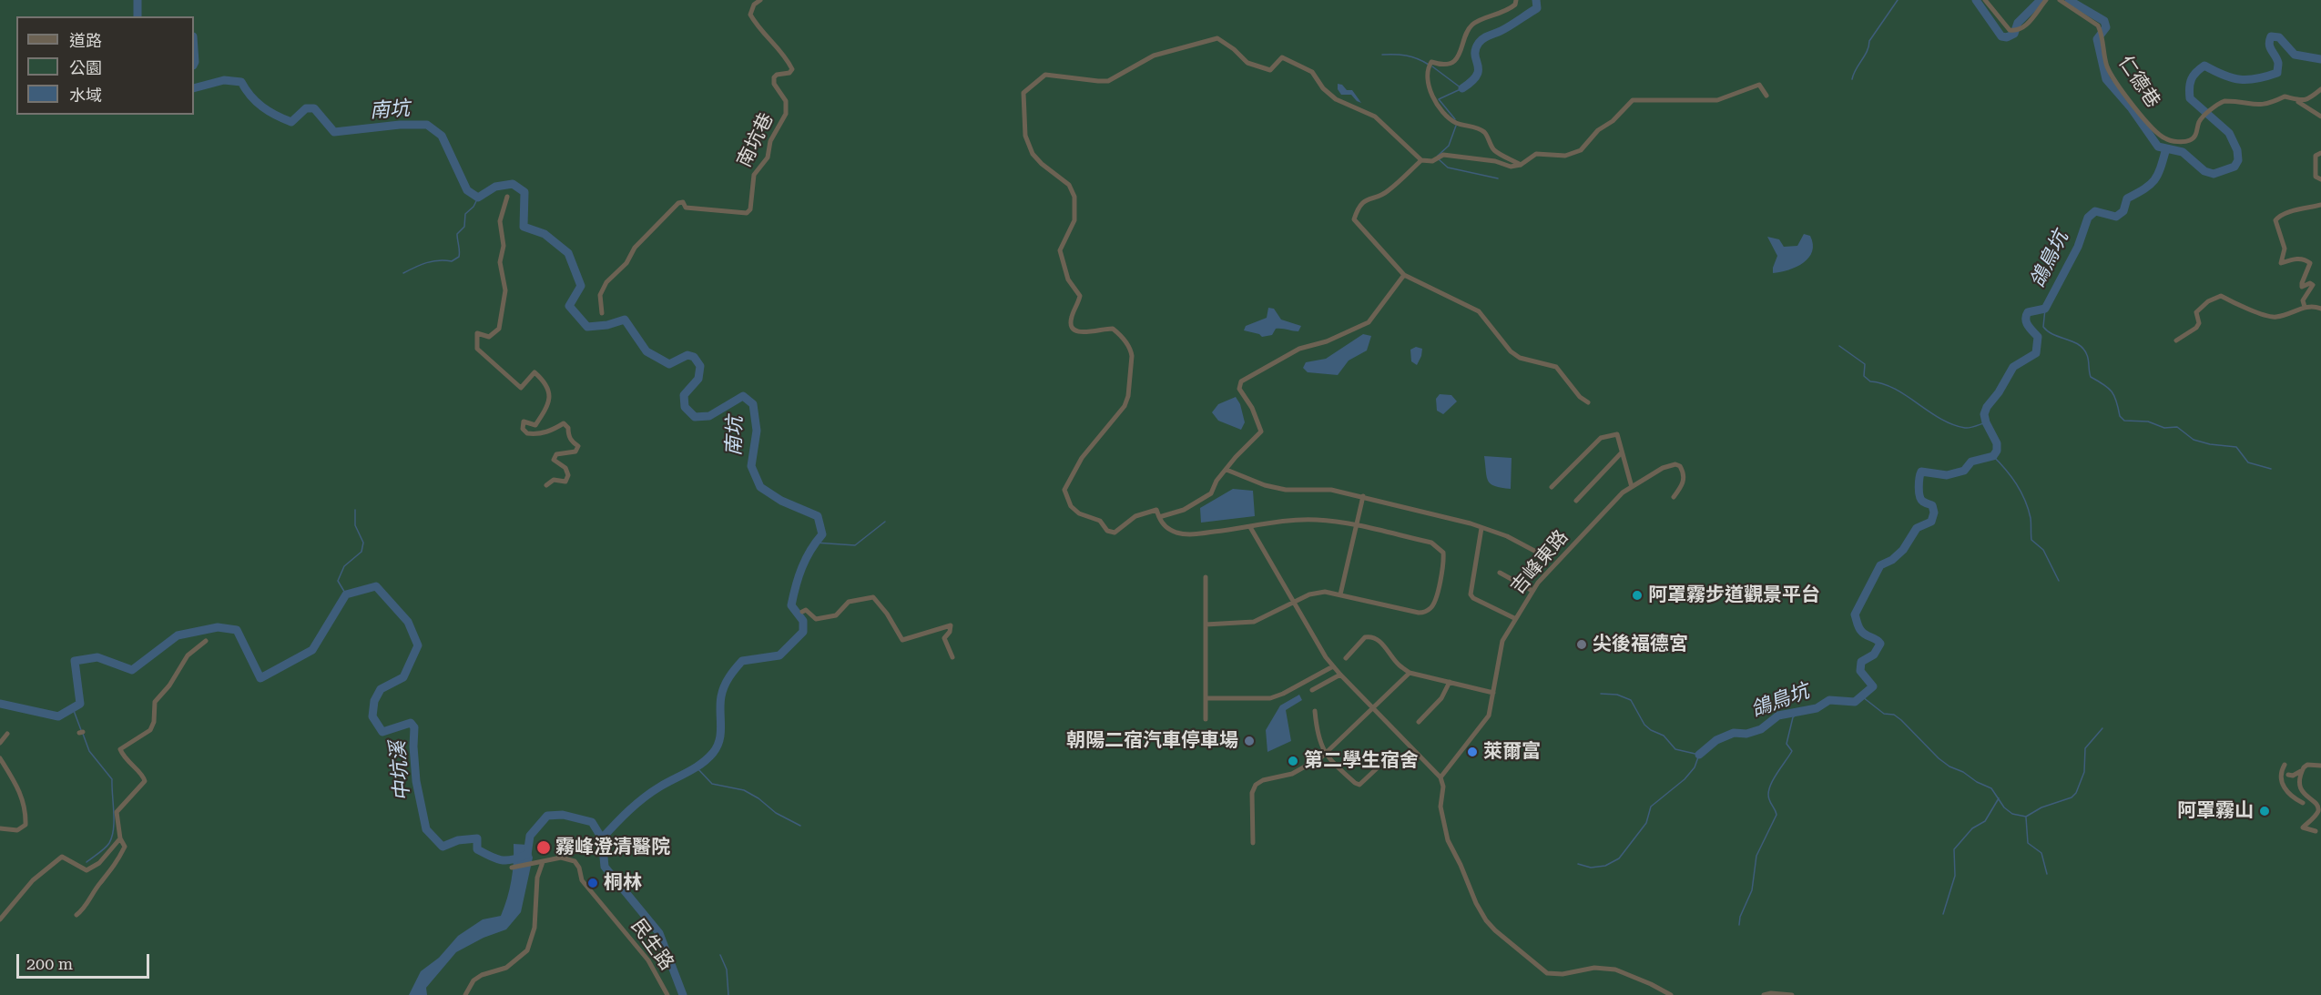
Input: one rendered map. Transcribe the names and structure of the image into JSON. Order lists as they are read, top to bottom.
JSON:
{
  "streets": {
    "street": [
      "仁德巷",
      "南坑巷",
      "吉峰東路",
      "民生路"
    ]
  },
  "water": ["南坑", "鴿鳥坑", "中坑溪"],
  "places": [
    "阿罩霧步道觀景平台",
    "尖後福德宮",
    "朝陽二宿汽車停車場",
    "萊爾富",
    "第二學生宿舍",
    "阿罩霧山",
    "霧峰澄清醫院",
    "桐林"
  ],
  "legend": ["道路", "公園", "水域"],
  "scale_bar": "200 m"
}
